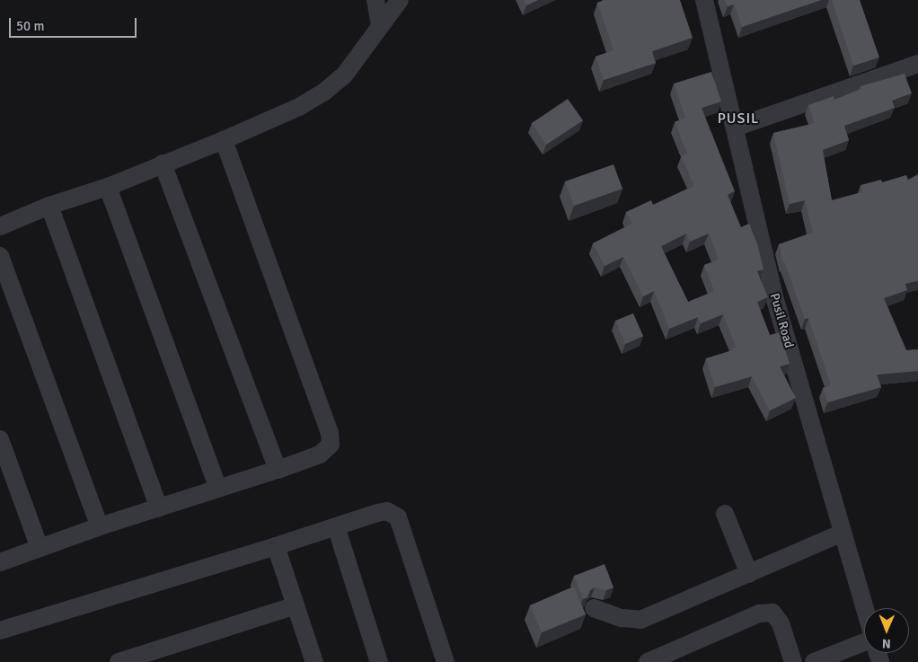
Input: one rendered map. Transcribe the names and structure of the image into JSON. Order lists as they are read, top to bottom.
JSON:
{
  "streets": {
    "street": ["Pusil Road"]
  },
  "districts": ["PUSIL"],
  "scale_bar": "50 m",
  "north": "bottom"
}
